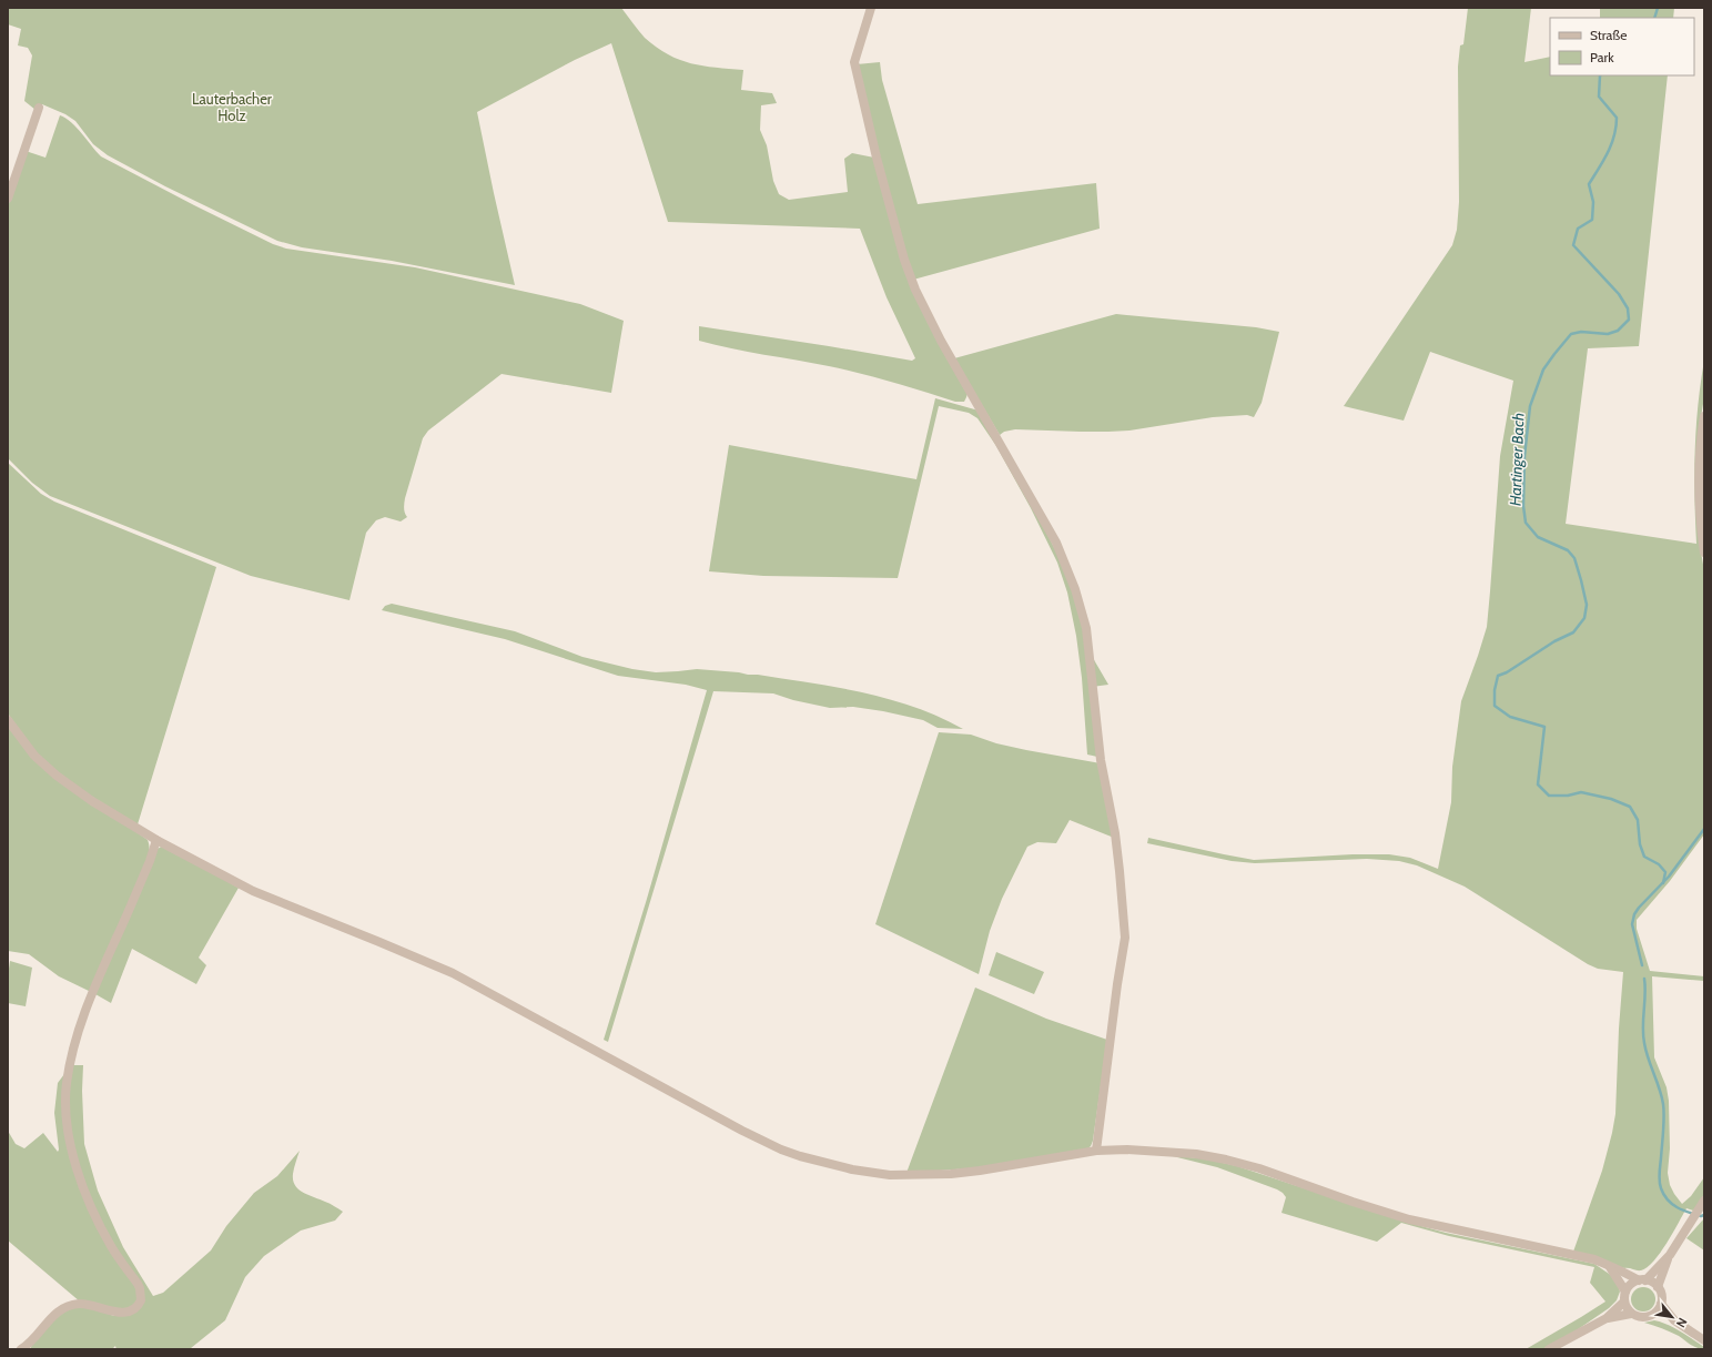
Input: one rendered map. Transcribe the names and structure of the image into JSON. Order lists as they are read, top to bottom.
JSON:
{
  "water": ["Hartinger Bach"],
  "parks": ["Lauterbacher Holz"],
  "legend": ["Straße", "Park"],
  "north": "bottom right"
}
